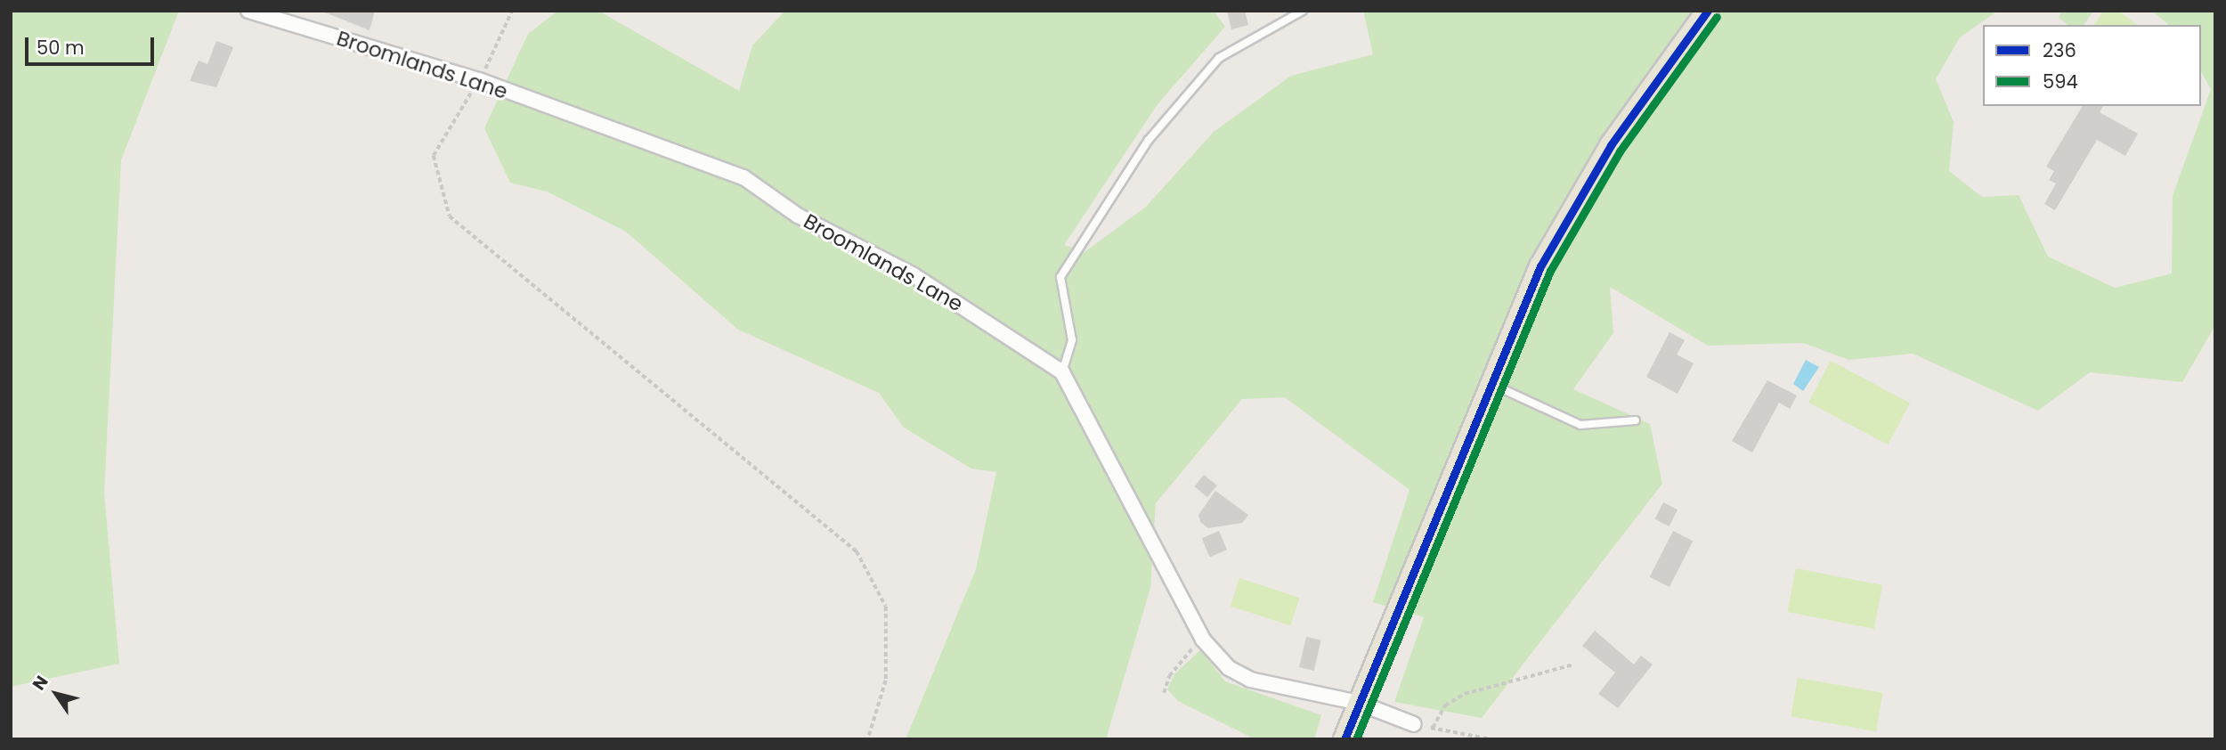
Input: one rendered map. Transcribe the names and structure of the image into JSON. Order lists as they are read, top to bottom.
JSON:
{
  "streets": {
    "street": ["Broomlands Lane"]
  },
  "lines": ["transit line 236", "transit line 594"],
  "legend": ["236", "594"],
  "scale_bar": "50 m",
  "north": "top left"
}
